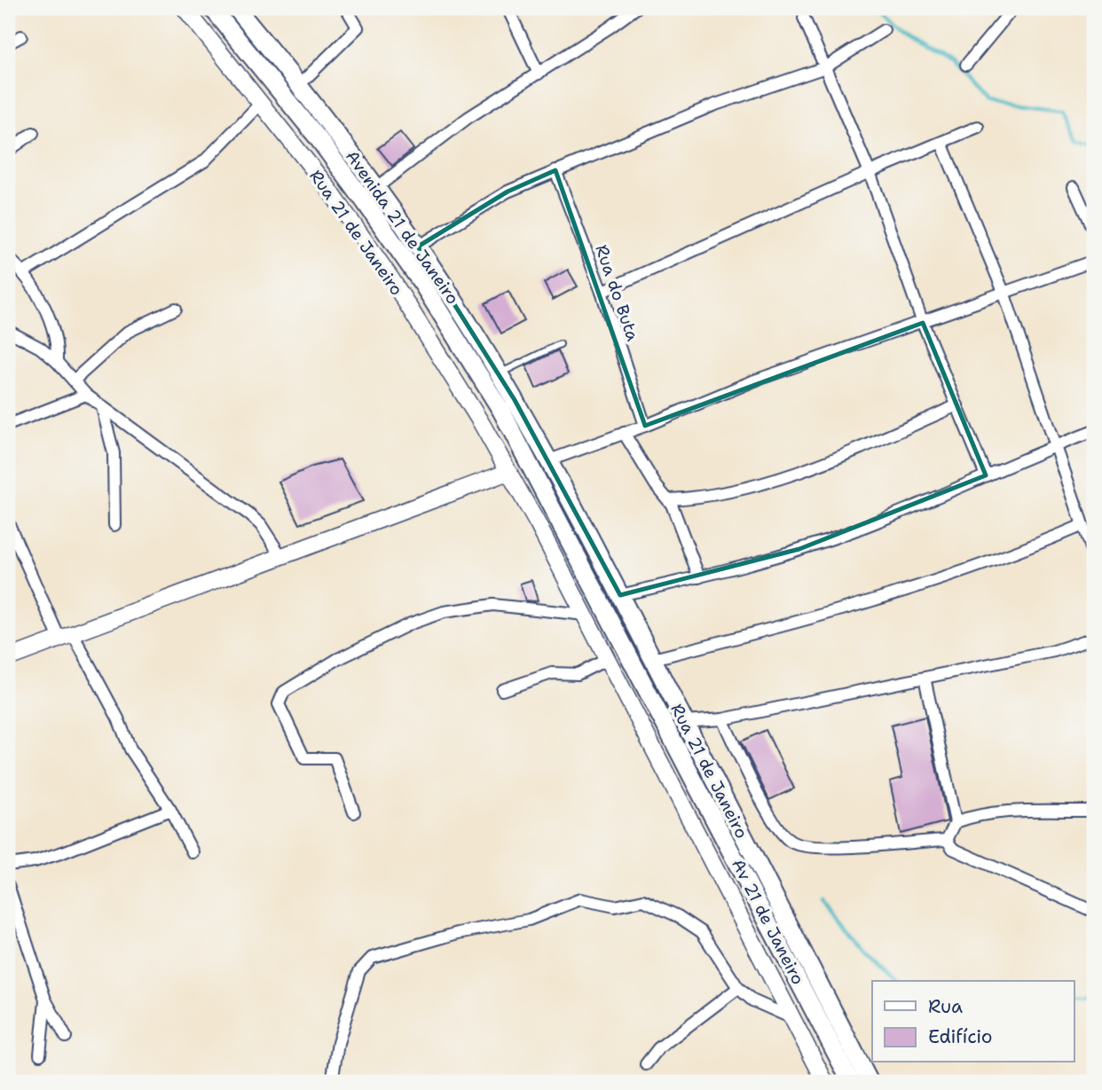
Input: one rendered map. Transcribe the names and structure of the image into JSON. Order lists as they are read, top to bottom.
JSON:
{
  "streets": {
    "main road": ["Avenida 21 de Janeiro", "Rua 21 de Janeiro", "Av 21 de Janeiro"],
    "street": ["Rua do Buta"]
  },
  "crossings": [
    ["Avenida 21 de Janeiro", "Rua 21 de Janeiro"],
    ["Avenida 21 de Janeiro", "Av 21 de Janeiro"]
  ],
  "legend": ["Rua", "Edifício"]
}
